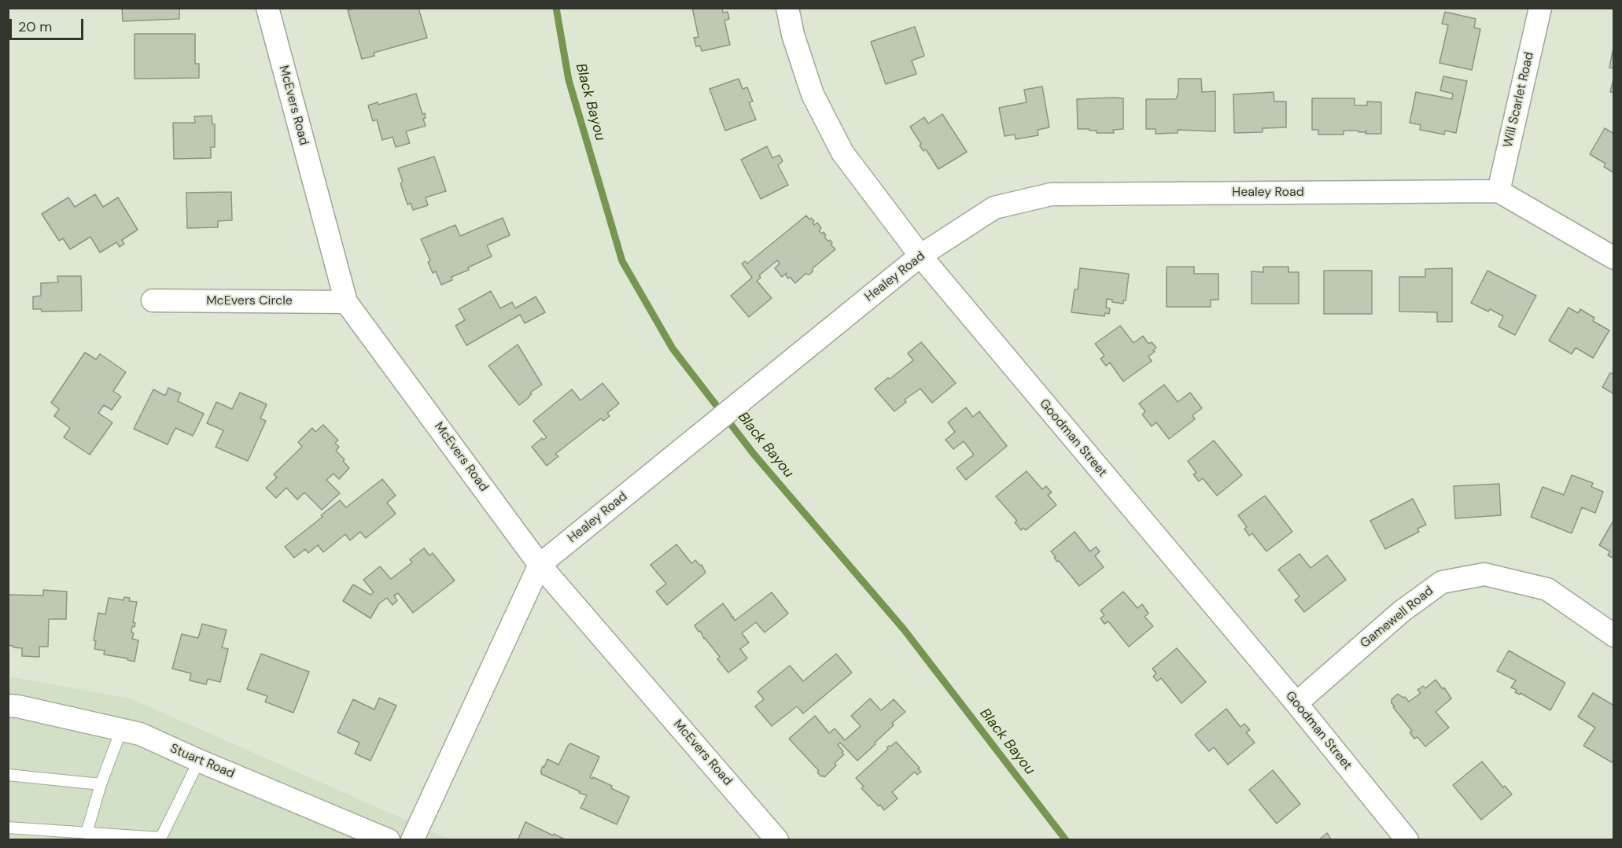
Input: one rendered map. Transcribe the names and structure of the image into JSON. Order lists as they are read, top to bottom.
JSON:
{
  "streets": {
    "street": [
      "Will Scarlet Road",
      "McEvers Road",
      "Healey Road",
      "McEvers Circle",
      "Goodman Street",
      "Gamewell Road",
      "Stuart Road"
    ]
  },
  "crossings": [
    ["Will Scarlet Road", "Healey Road"],
    ["McEvers Road", "Healey Road"],
    ["McEvers Road", "McEvers Circle"],
    ["Healey Road", "Goodman Street"],
    ["Goodman Street", "Gamewell Road"]
  ],
  "water": ["Black Bayou"],
  "scale_bar": "20 m"
}
